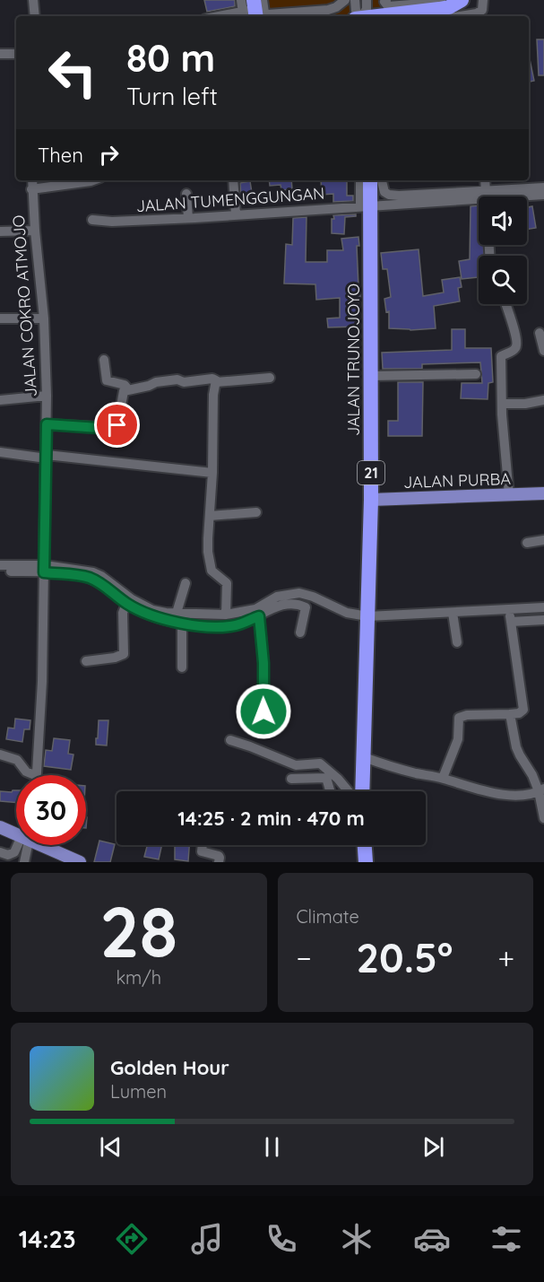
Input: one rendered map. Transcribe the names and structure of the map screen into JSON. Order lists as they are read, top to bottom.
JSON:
{
  "streets": {
    "highway": ["JALAN TRUNOJOYO", "21"],
    "main road": ["JALAN PURBA"],
    "street": ["JALAN TUMENGGUNGAN", "JALAN COKRO ATMOJO"]
  },
  "crossings": [
    ["JALAN TUMENGGUNGAN", "JALAN TRUNOJOYO"],
    ["JALAN TRUNOJOYO", "21"],
    ["JALAN TRUNOJOYO", "JALAN PURBA"]
  ],
  "page": {
    "turn": ["80 m", "Turn left"],
    "then": "Then",
    "limit": "30",
    "trip": "14:25 · 2 min · 470 m",
    "tile": [
      ["28", "km/h"],
      "Climate"
    ],
    "heat": ["−", "20.5°", "+"],
    "song": ["Golden Hour", "Lumen"],
    "tabs": "14:23"
  }
}
